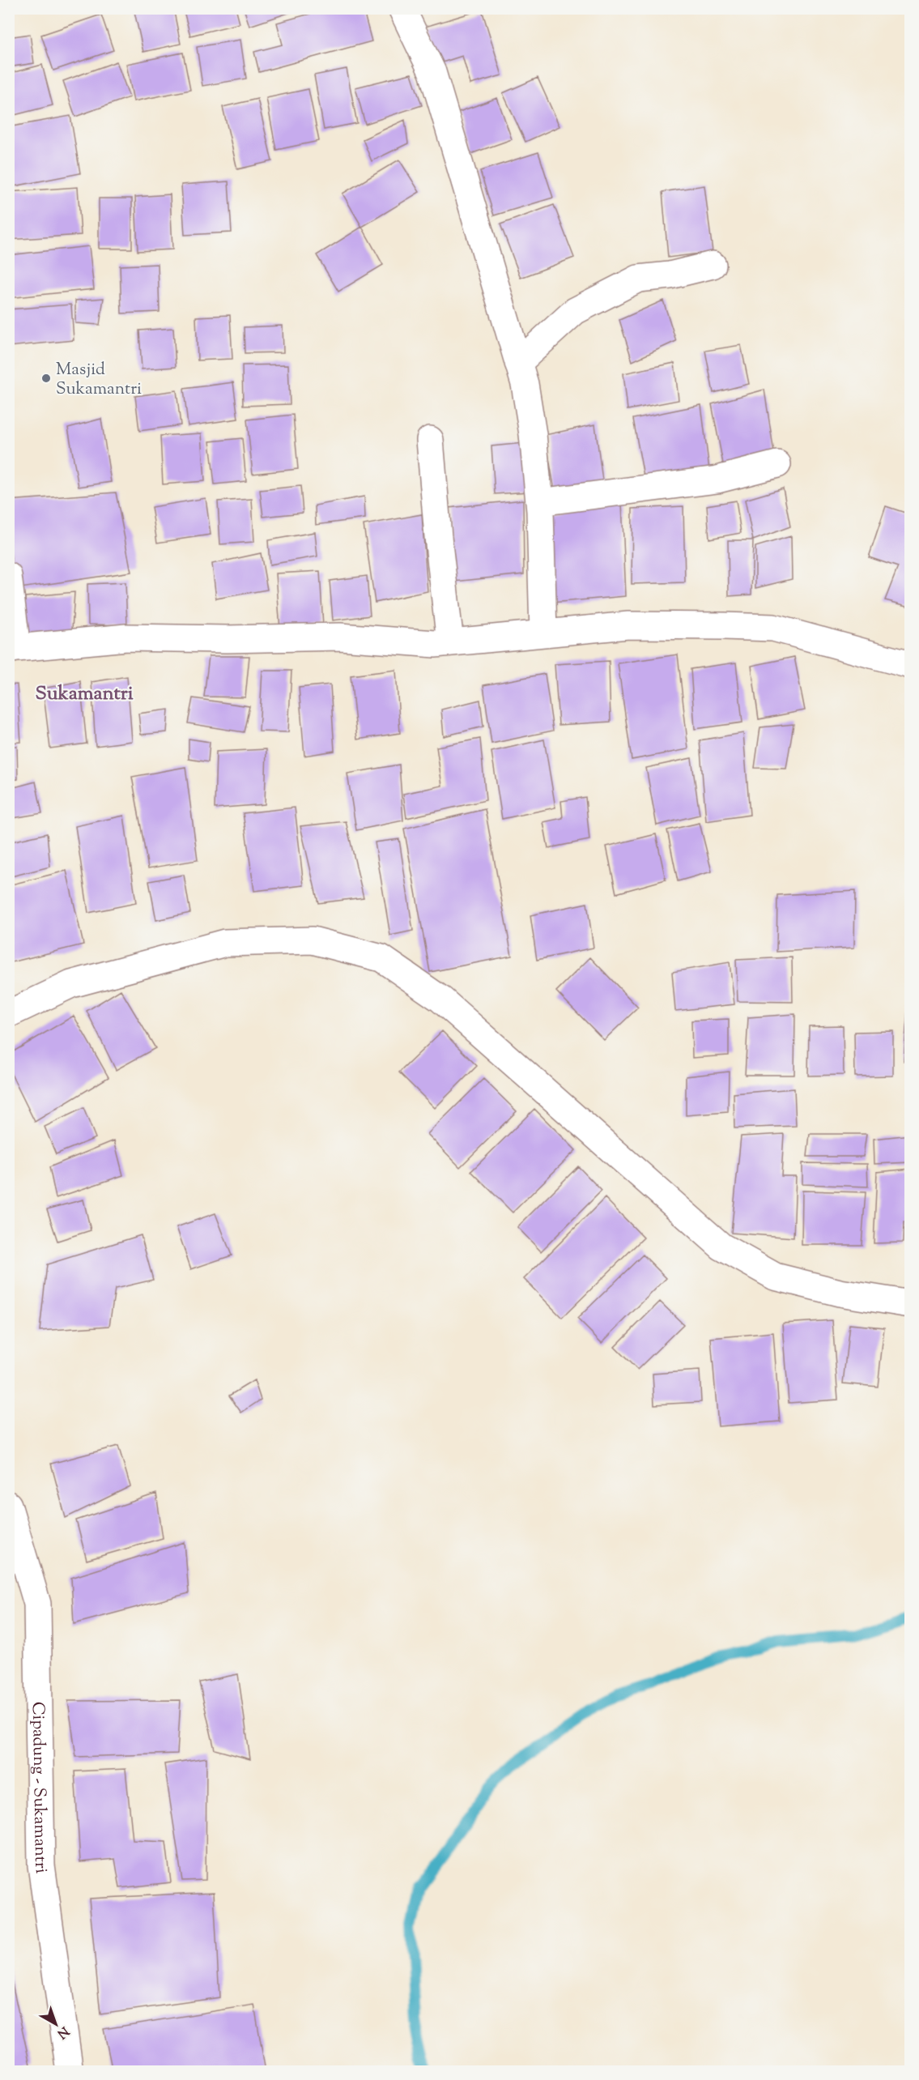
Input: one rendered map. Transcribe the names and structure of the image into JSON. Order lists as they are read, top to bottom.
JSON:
{
  "streets": {
    "street": ["Cipadung - Sukamantri"]
  },
  "districts": ["Sukamantri"],
  "places": ["Masjid Sukamantri"],
  "north": "bottom right"
}
